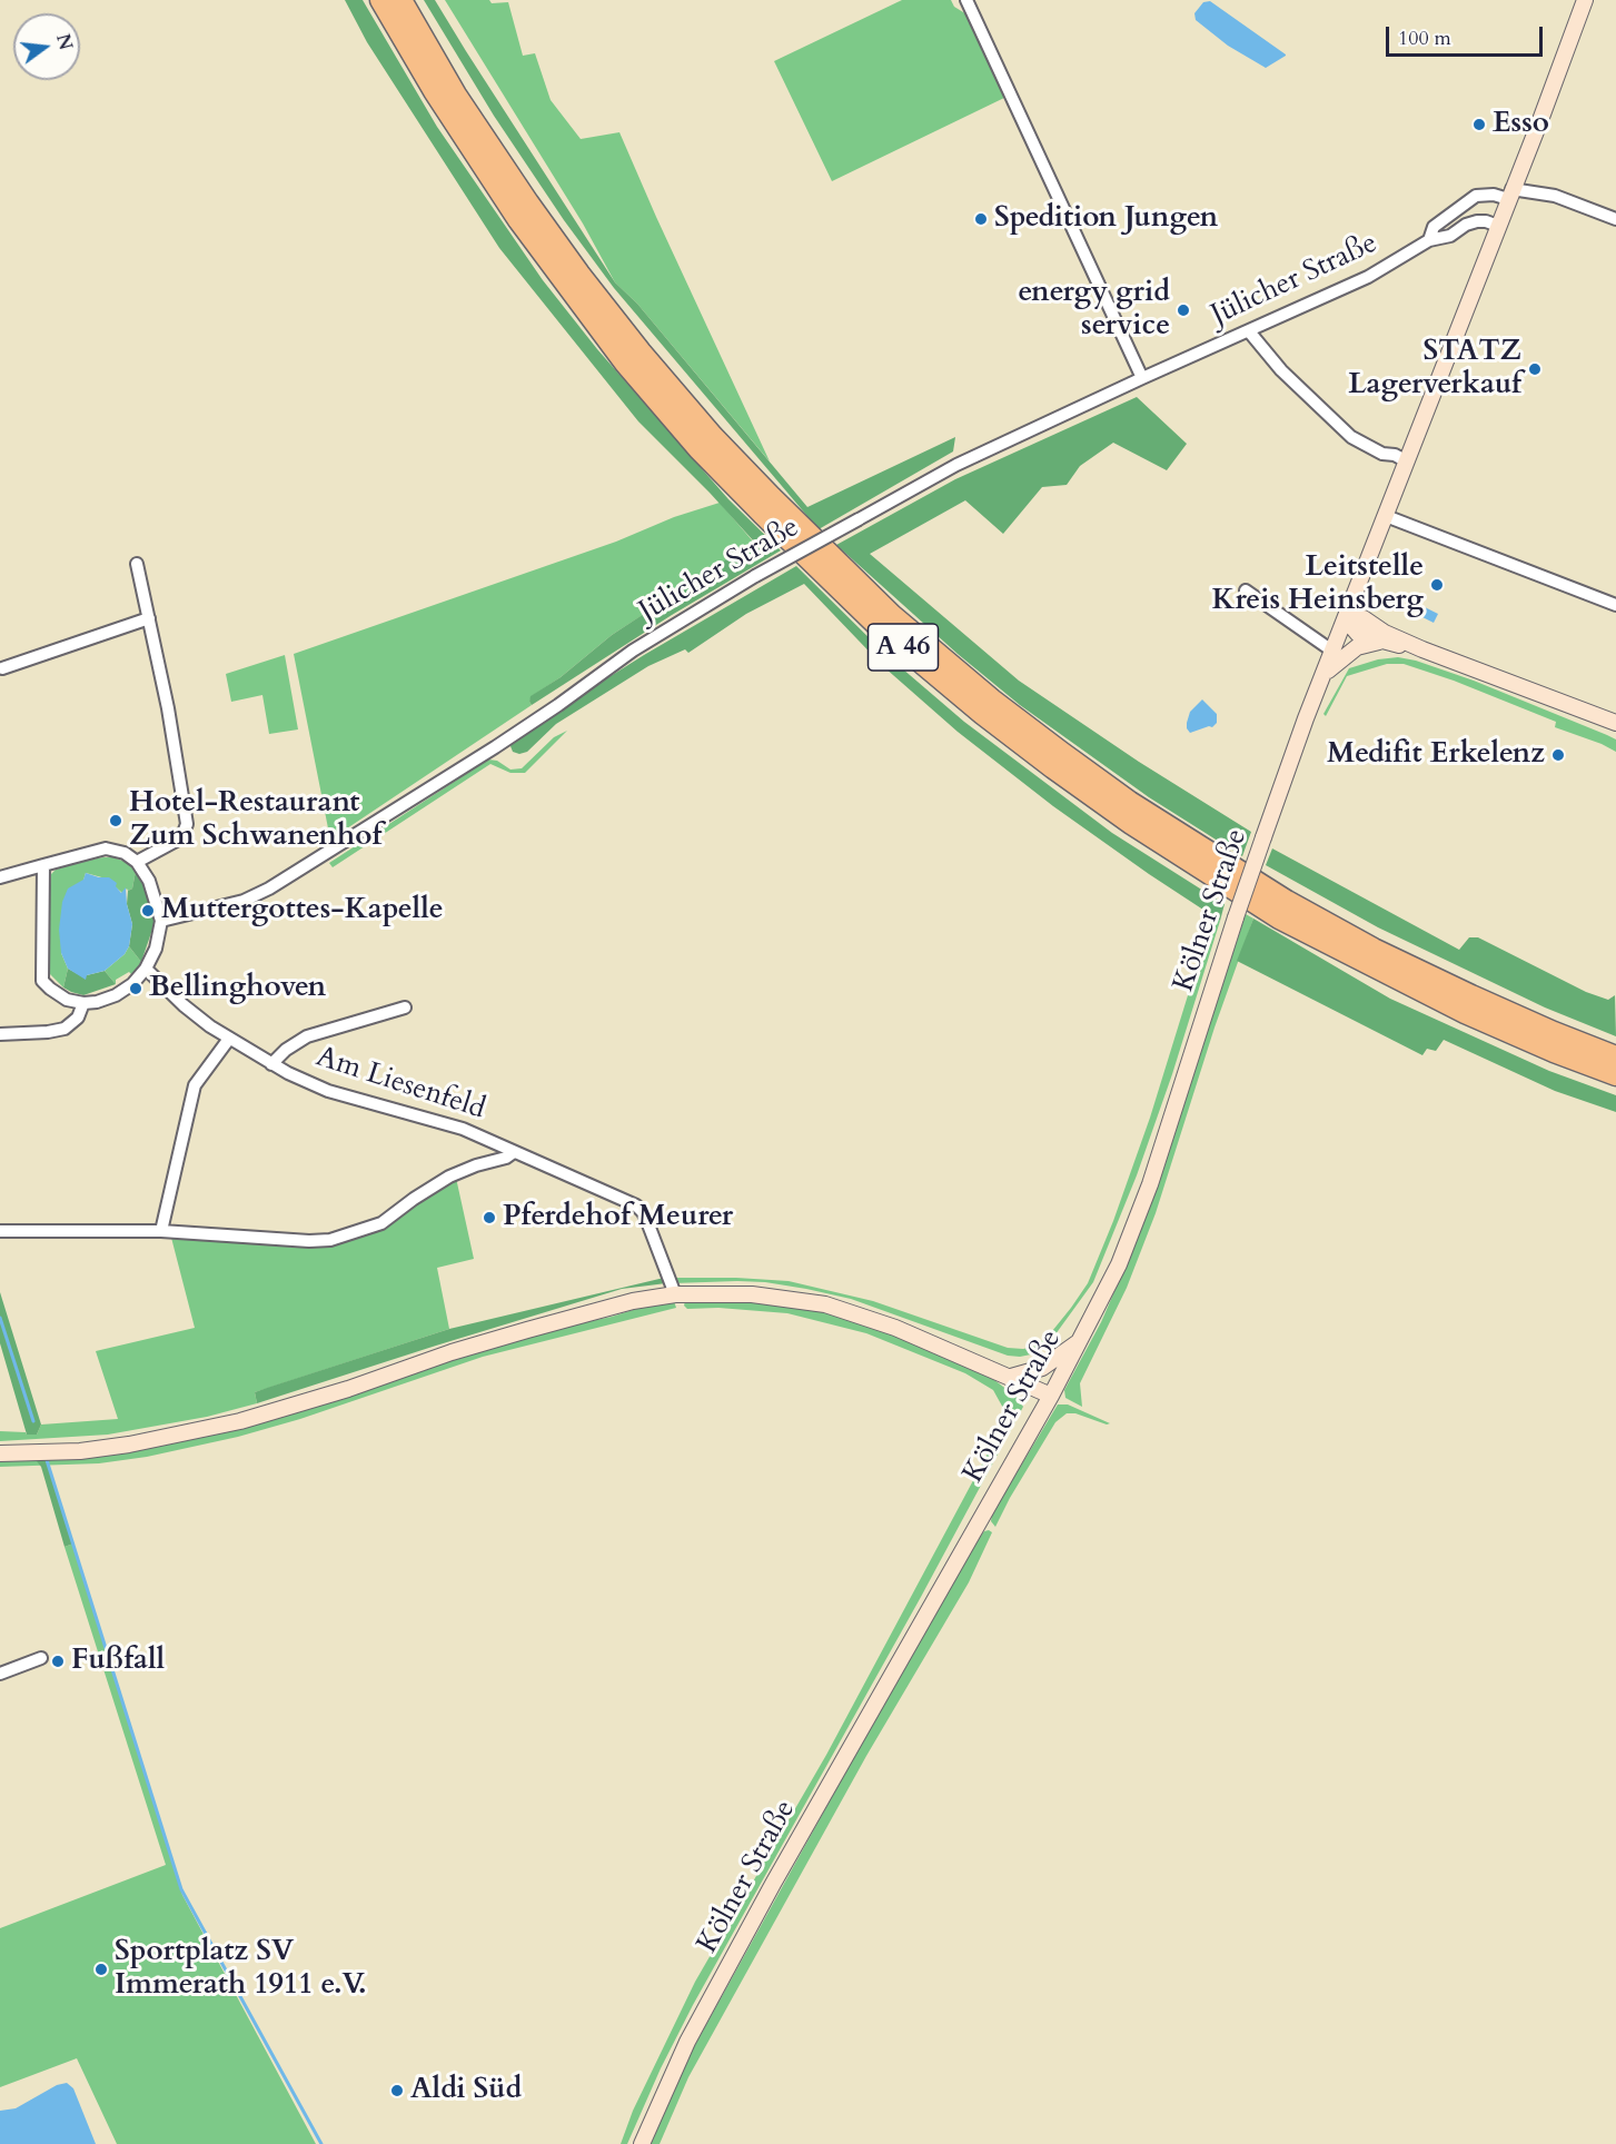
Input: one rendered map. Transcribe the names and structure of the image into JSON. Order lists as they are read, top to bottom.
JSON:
{
  "streets": {
    "highway": ["A 46"],
    "main road": ["Kölner Straße"],
    "street": ["Jülicher Straße", "Am Liesenfeld"]
  },
  "crossings": [
    ["Jülicher Straße", "Kölner Straße"],
    ["Jülicher Straße", "Am Liesenfeld"]
  ],
  "places": [
    "Esso",
    "Spedition Jungen",
    "energy grid service",
    "STATZ Lagerverkauf",
    "Leitstelle Kreis Heinsberg",
    "Medifit Erkelenz",
    "Hotel-Restaurant Zum Schwanenhof",
    "Muttergottes-Kapelle",
    "Bellinghoven",
    "Pferdehof Meurer",
    "Fußfall",
    "Sportplatz SV Immerath 1911 e.V.",
    "Aldi Süd"
  ],
  "scale_bar": "100 m",
  "north": "right"
}
